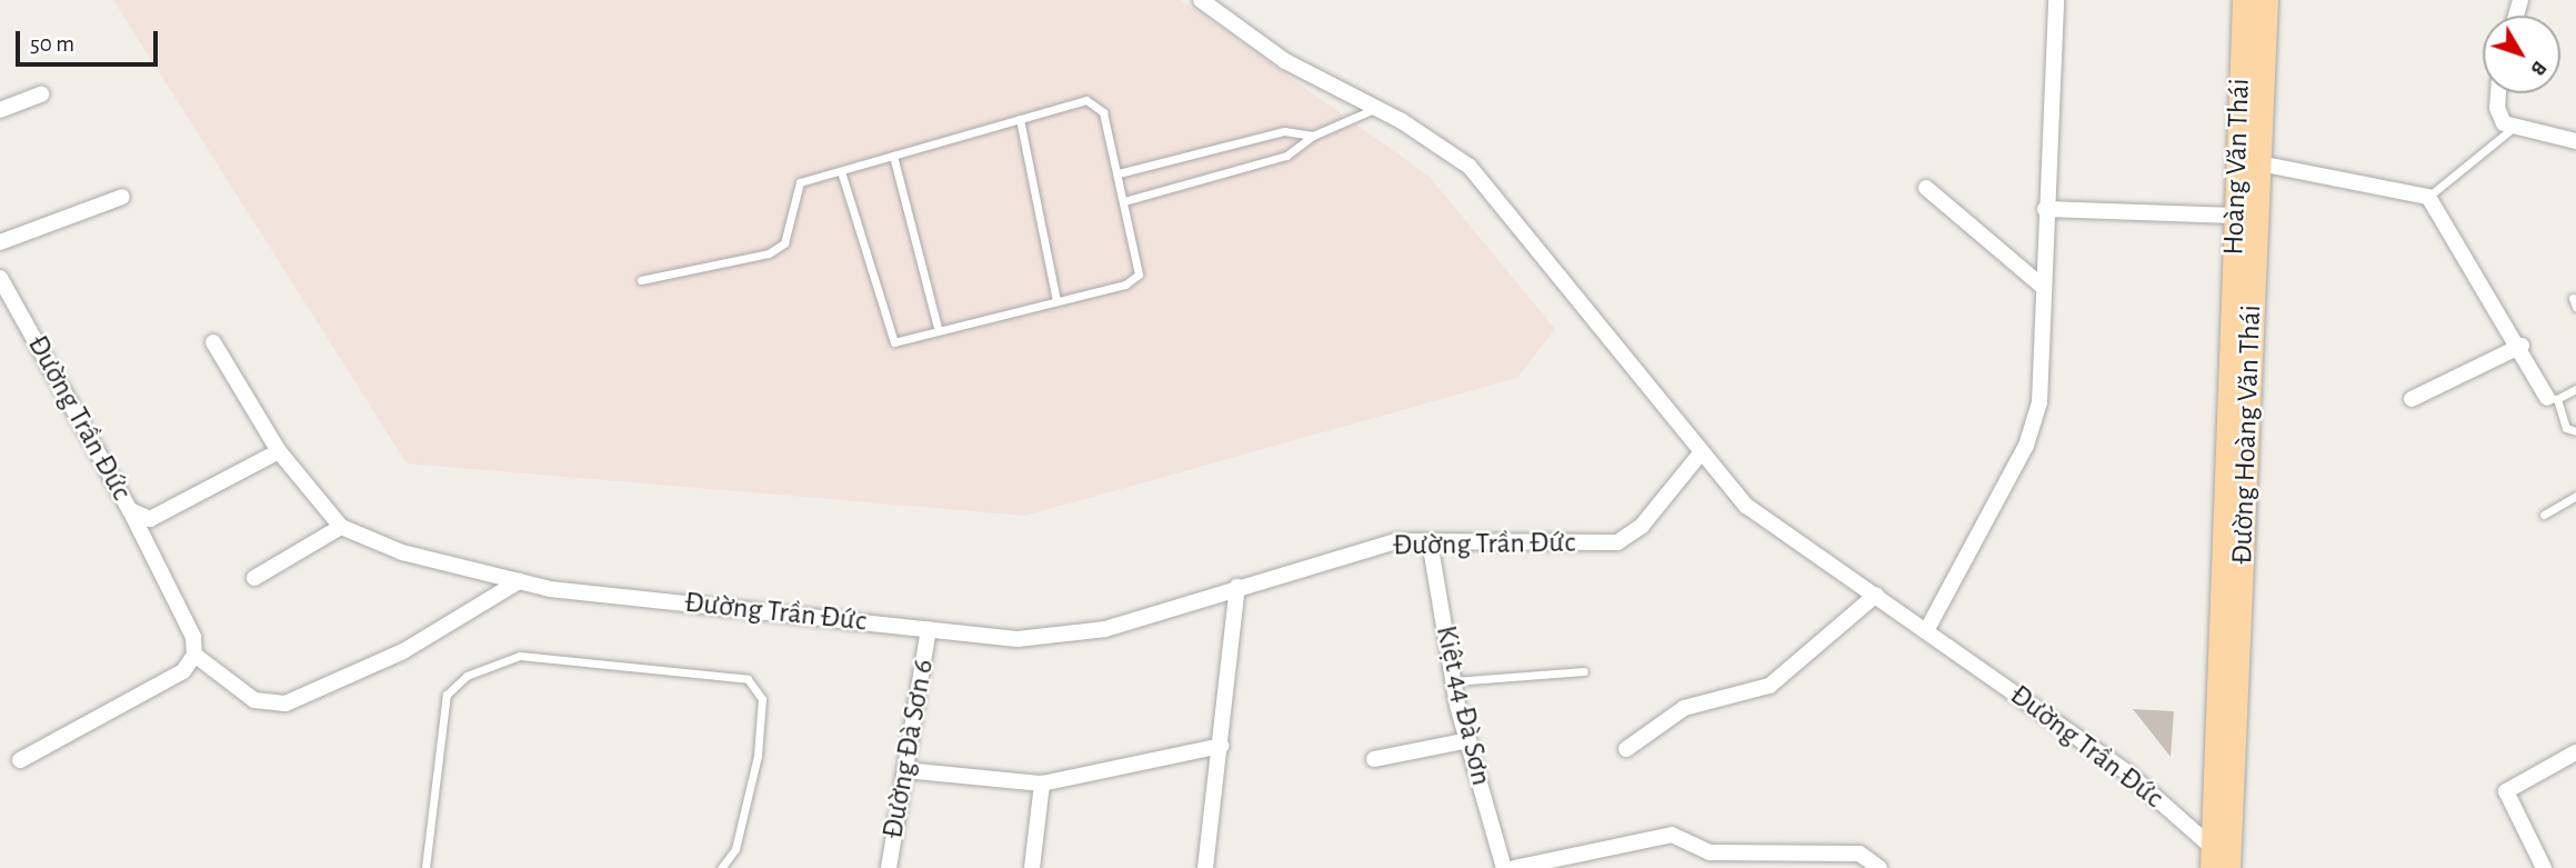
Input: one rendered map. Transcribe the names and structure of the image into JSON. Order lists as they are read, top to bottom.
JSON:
{
  "streets": {
    "main road": ["Hoàng Văn Thái", "Đường Hoàng Văn Thái"],
    "street": ["Đường Trần Đức", "Kiệt 44 Đà Sơn", "Đường Đà Sơn 6"]
  },
  "crossings": [
    ["Hoàng Văn Thái", "Đường Trần Đức"],
    ["Hoàng Văn Thái", "Đường Hoàng Văn Thái"],
    ["Đường Trần Đức", "Đường Hoàng Văn Thái"],
    ["Đường Trần Đức", "Kiệt 44 Đà Sơn"],
    ["Đường Trần Đức", "Đường Đà Sơn 6"]
  ],
  "scale_bar": "50 m",
  "north": "bottom right"
}
